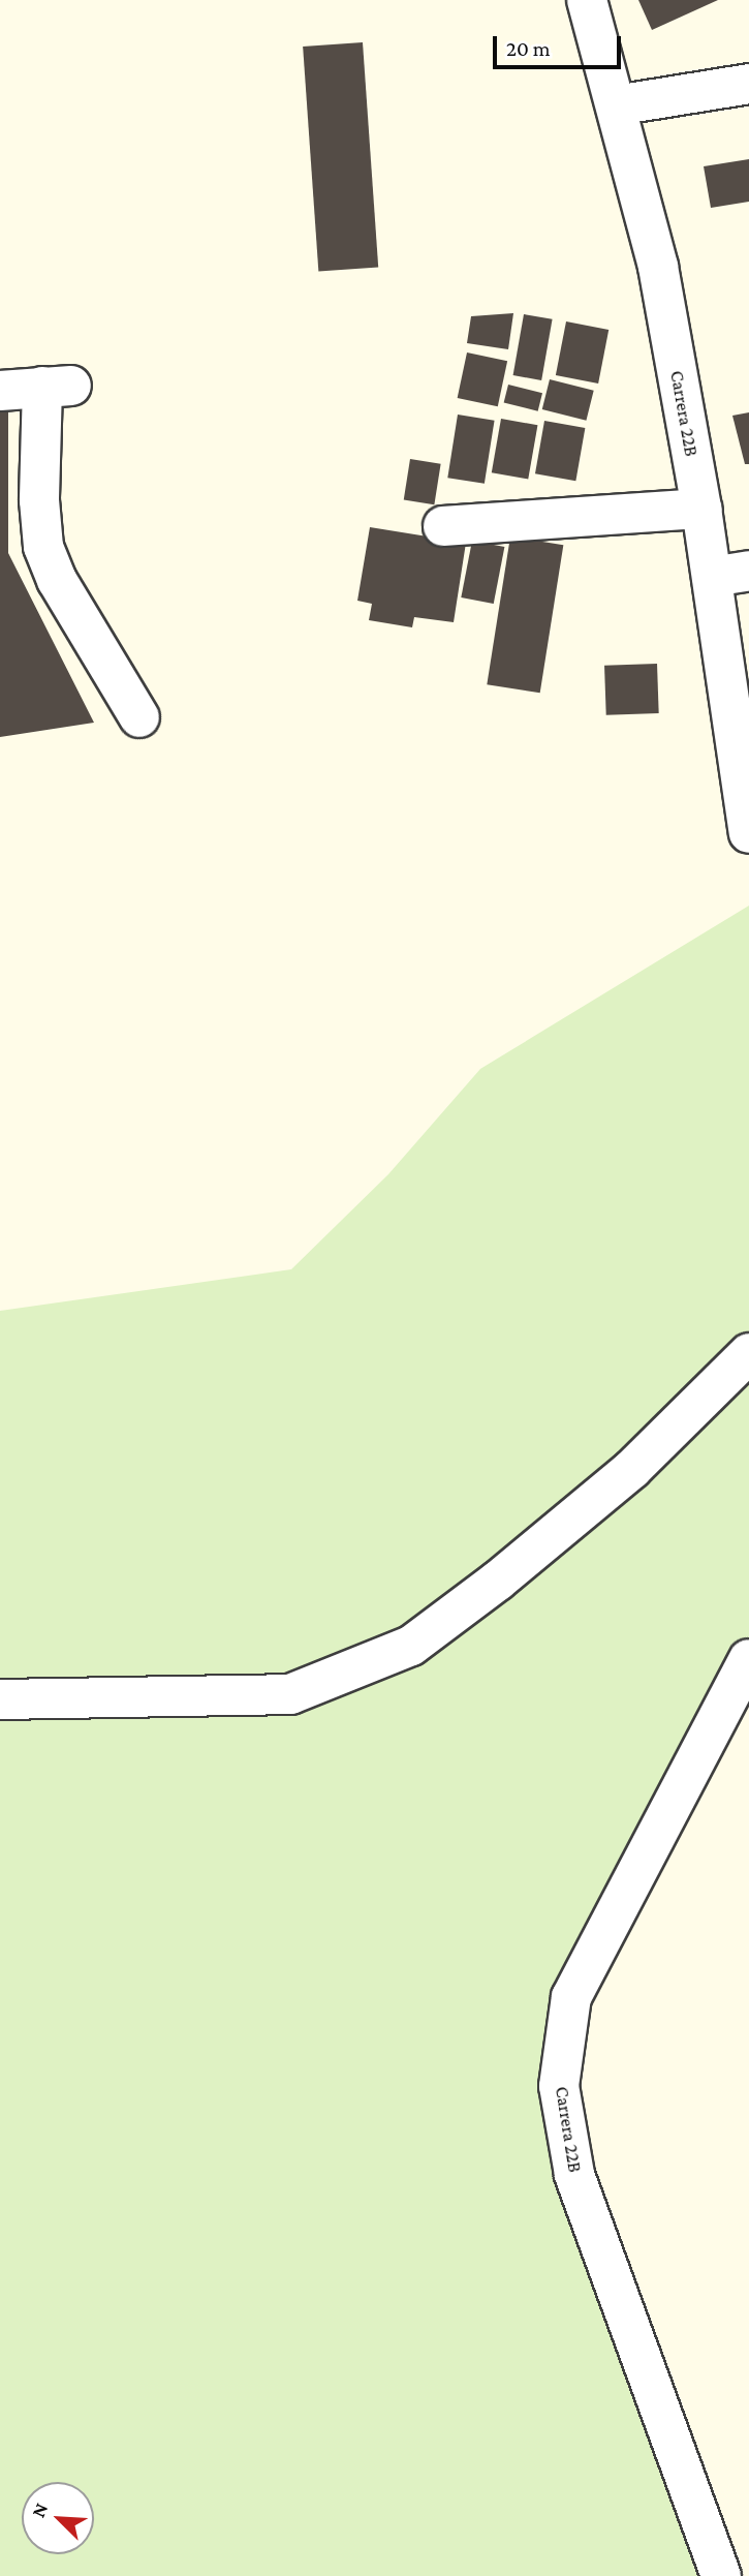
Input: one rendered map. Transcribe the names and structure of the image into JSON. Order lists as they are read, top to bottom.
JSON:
{
  "streets": {
    "street": ["Carrera 22B"]
  },
  "scale_bar": "20 m",
  "north": "top left"
}
